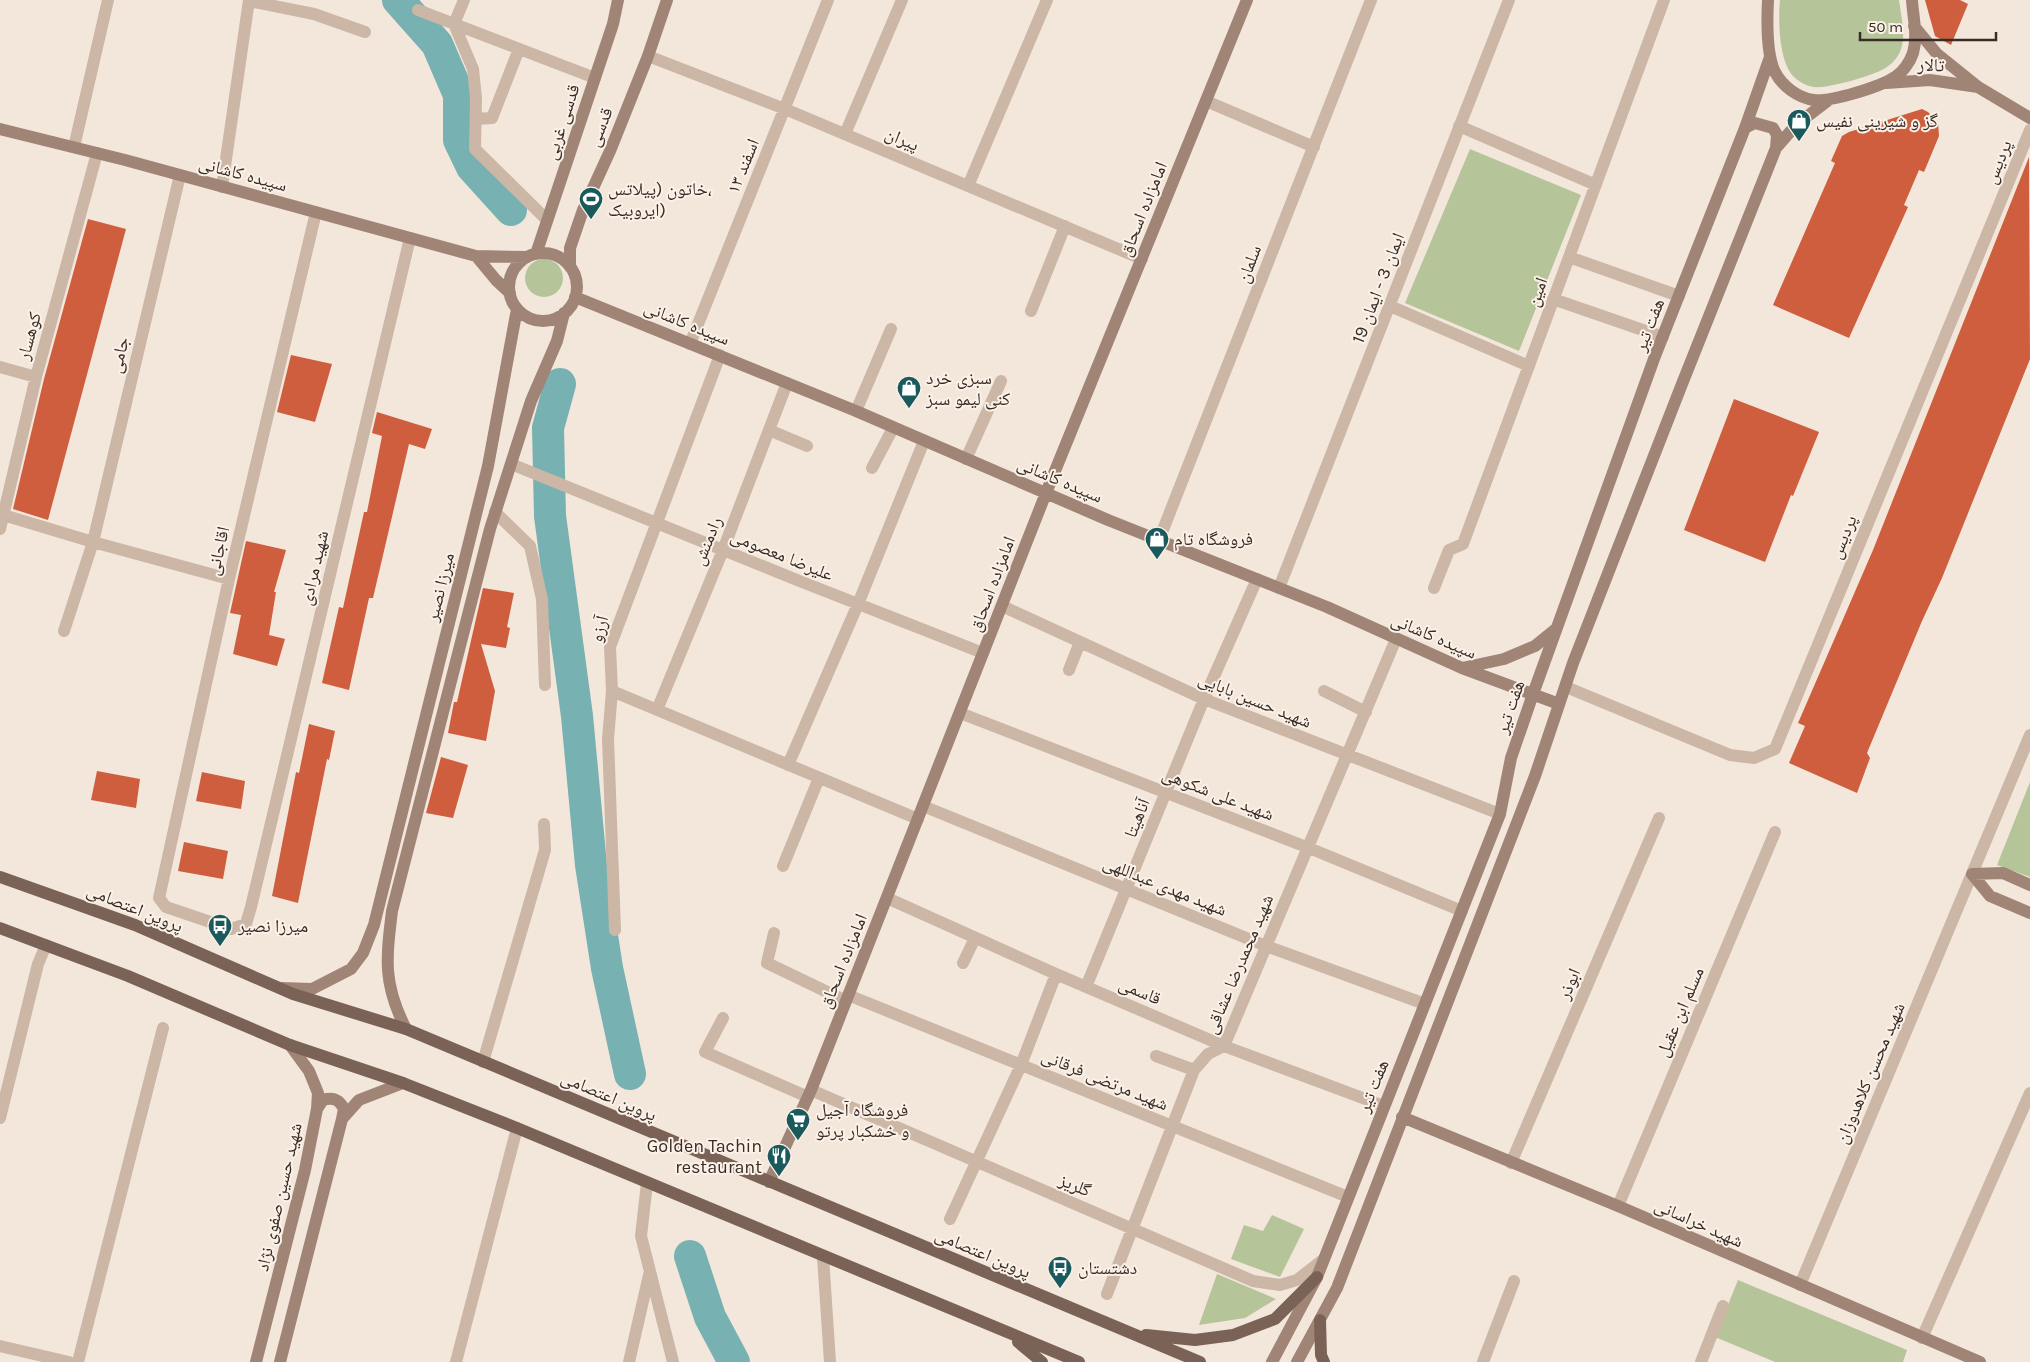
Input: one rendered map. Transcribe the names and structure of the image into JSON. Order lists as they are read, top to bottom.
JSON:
{
  "streets": {
    "main road": ["پروین اعتصامی"],
    "street": [
      "تالار",
      "قدسی غربی",
      "قدسی",
      "پیران",
      "پردیس",
      "اسفند ۱۳",
      "سپیده کاشانی",
      "امامزاده اسحاق",
      "سلمان",
      "ایمان 3 - ایمان 19",
      "امین",
      "هفت تیر",
      "کوهسار",
      "جامی",
      "رادمنش",
      "اقاجانی",
      "علیرضا معصومی",
      "شهید مرادی",
      "میرزا نصیر",
      "آرزو",
      "شهید حسین بابایی",
      "شهید علی شکوهی",
      "آناهیتا",
      "شهید مهدی عبداللهی",
      "شهید محمدرضا عشاقی",
      "ابوذر",
      "قاسمی",
      "مسلم ابن عقیل",
      "شهید محسن کلاهدوزان",
      "شهید مرتضی فرقانی",
      "گلریز",
      "شهید حسین صفوی نژاد",
      "شهید خراسانی"
    ]
  },
  "crossings": [
    ["قدسی غربی", "قدسی"],
    ["قدسی غربی", "سپیده کاشانی"],
    ["قدسی غربی", "میرزا نصیر"],
    ["قدسی", "پیران"],
    ["قدسی", "سپیده کاشانی"],
    ["قدسی", "میرزا نصیر"],
    ["پیران", "اسفند ۱۳"],
    ["پیران", "امامزاده اسحاق"],
    ["اسفند ۱۳", "سپیده کاشانی"],
    ["سپیده کاشانی", "امامزاده اسحاق"],
    ["سپیده کاشانی", "سلمان"],
    ["سپیده کاشانی", "ایمان 3 - ایمان 19"],
    ["سپیده کاشانی", "هفت تیر"],
    ["سپیده کاشانی", "کوهسار"],
    ["سپیده کاشانی", "جامی"],
    ["سپیده کاشانی", "رادمنش"],
    ["سپیده کاشانی", "اقاجانی"],
    ["سپیده کاشانی", "شهید مرادی"],
    ["سپیده کاشانی", "میرزا نصیر"],
    ["سپیده کاشانی", "آرزو"],
    ["سپیده کاشانی", "آناهیتا"],
    ["سپیده کاشانی", "شهید محمدرضا عشاقی"],
    ["امامزاده اسحاق", "علیرضا معصومی"],
    ["امامزاده اسحاق", "شهید حسین بابایی"],
    ["امامزاده اسحاق", "شهید علی شکوهی"],
    ["امامزاده اسحاق", "شهید مهدی عبداللهی"],
    ["امامزاده اسحاق", "پروین اعتصامی"],
    ["امامزاده اسحاق", "قاسمی"],
    ["امامزاده اسحاق", "شهید مرتضی فرقانی"],
    ["امامزاده اسحاق", "گلریز"],
    ["هفت تیر", "شهید حسین بابایی"],
    ["هفت تیر", "شهید علی شکوهی"],
    ["هفت تیر", "شهید مهدی عبداللهی"],
    ["هفت تیر", "قاسمی"],
    ["هفت تیر", "شهید مرتضی فرقانی"],
    ["هفت تیر", "گلریز"],
    ["رادمنش", "علیرضا معصومی"],
    ["اقاجانی", "شهید مرادی"],
    ["علیرضا معصومی", "میرزا نصیر"],
    ["علیرضا معصومی", "آرزو"],
    ["میرزا نصیر", "پروین اعتصامی"],
    ["شهید حسین بابایی", "آناهیتا"],
    ["شهید حسین بابایی", "شهید محمدرضا عشاقی"],
    ["شهید علی شکوهی", "آناهیتا"],
    ["شهید علی شکوهی", "شهید محمدرضا عشاقی"],
    ["آناهیتا", "شهید مهدی عبداللهی"],
    ["آناهیتا", "قاسمی"],
    ["شهید مهدی عبداللهی", "شهید محمدرضا عشاقی"],
    ["شهید محمدرضا عشاقی", "قاسمی"],
    ["شهید محمدرضا عشاقی", "شهید مرتضی فرقانی"],
    ["شهید محمدرضا عشاقی", "گلریز"],
    ["ابوذر", "شهید خراسانی"],
    ["مسلم ابن عقیل", "شهید خراسانی"],
    ["شهید محسن کلاهدوزان", "شهید خراسانی"]
  ],
  "places": {
    "shop": ["گز و شیرینی نفیس", "سبزی خرد کنی لیمو سبز", "فروشگاه تام"],
    "sports": ["خاتون (پیلاتس، ایروبیک)"],
    "bus stop": ["میرزا نصیر", "دشتستان"],
    "supermarket": ["فروشگاه آجیل و خشکبار پرتو"],
    "restaurant": ["Golden Tachin restaurant"]
  },
  "scale_bar": "50 m"
}
